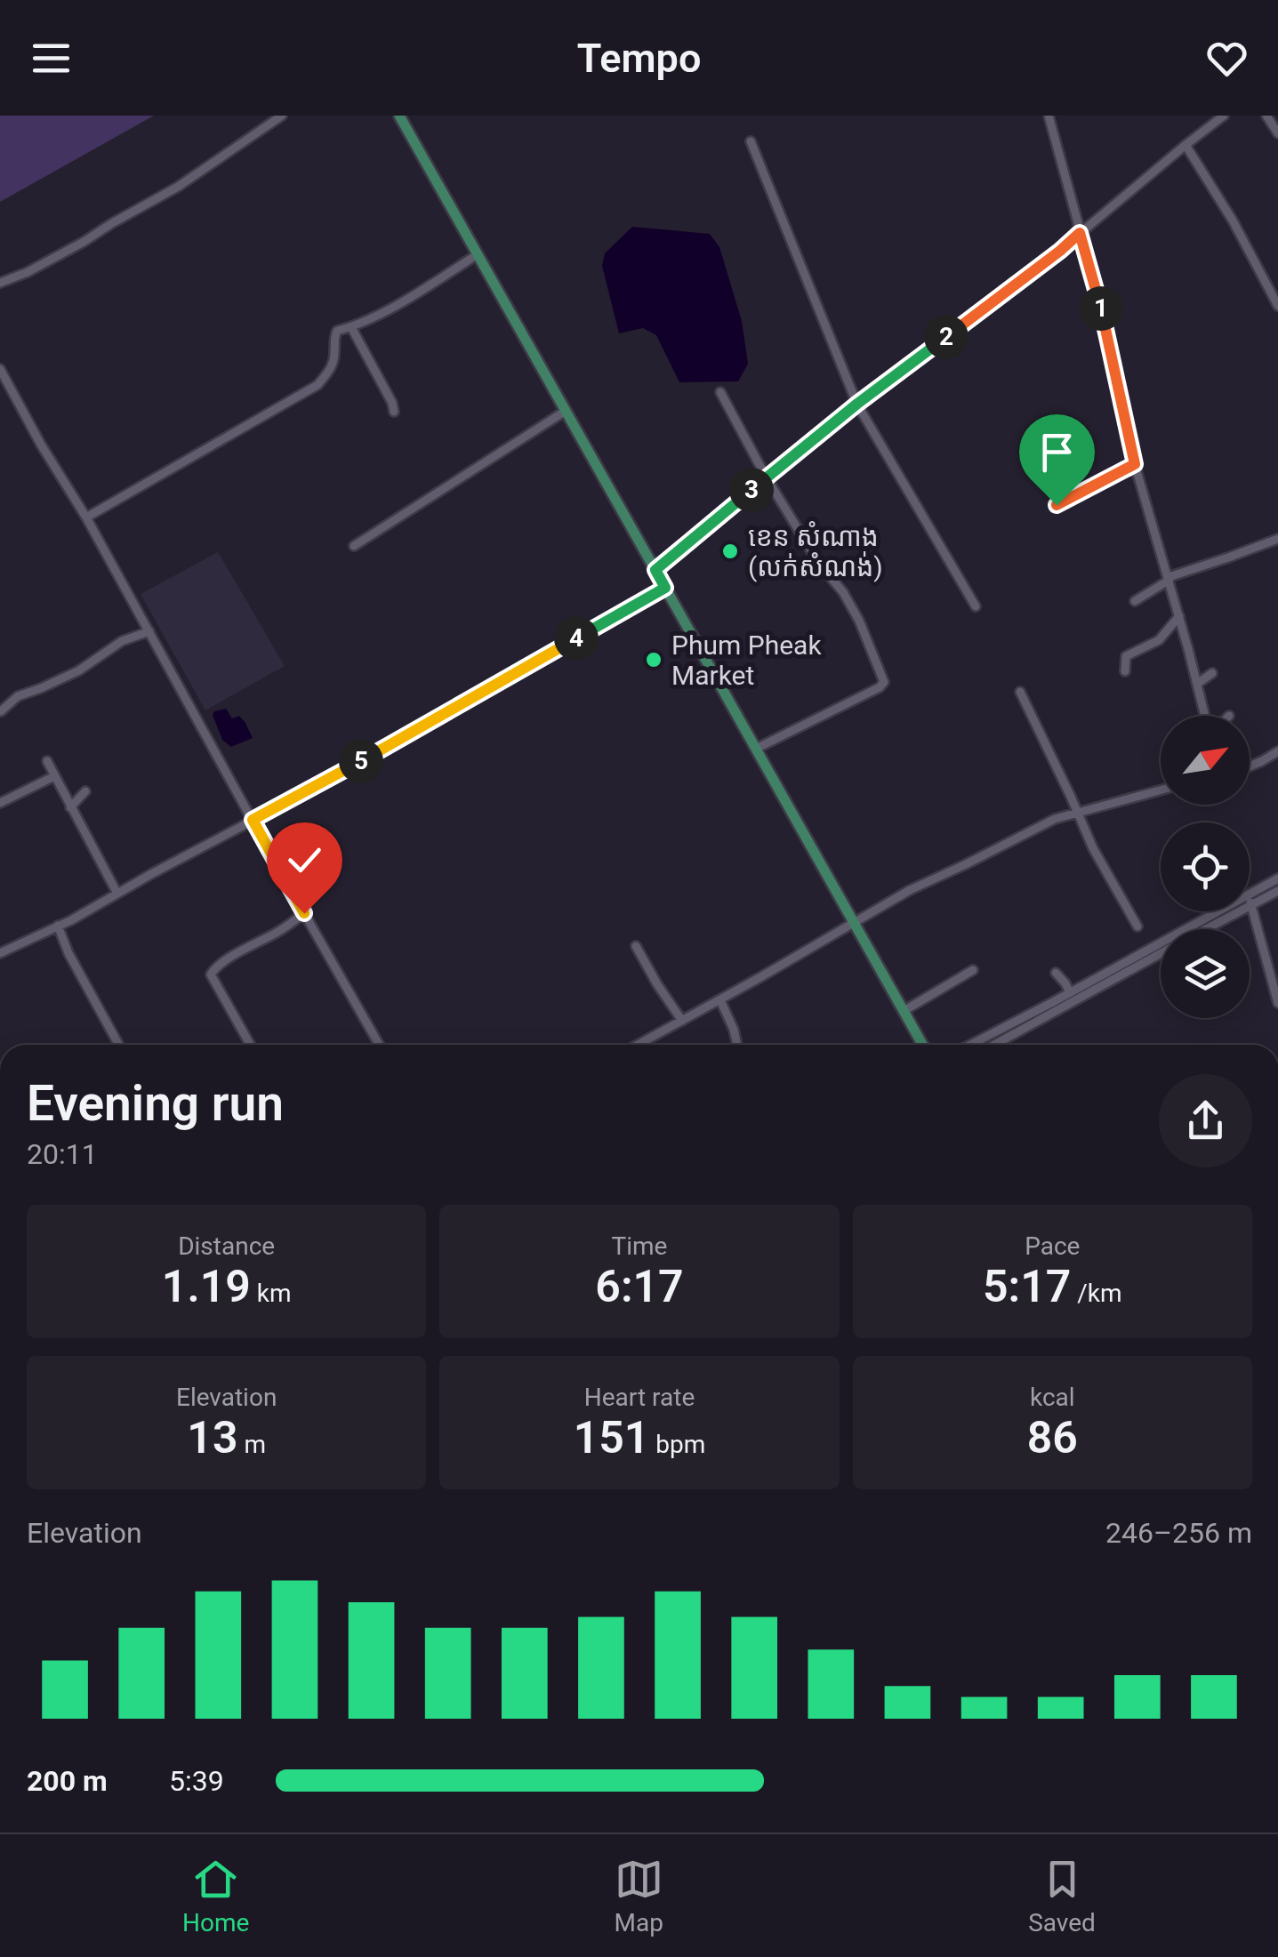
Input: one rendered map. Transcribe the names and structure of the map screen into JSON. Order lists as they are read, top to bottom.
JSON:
{
  "places": ["ខេន សំណាង (លក់សំណង់)", "Phum Pheak Market"],
  "north": "top right",
  "page": {
    "header": "Tempo",
    "pins": [
      "1",
      "2",
      "3",
      "4",
      "5"
    ],
    "heading": ["Evening run", "20:11"],
    "stats": [
      ["Distance", "1.19 km"],
      ["Time", "6:17"],
      ["Pace", "5:17 /km"],
      ["Elevation", "13 m"],
      ["Heart rate", "151 bpm"],
      ["kcal", "86"]
    ],
    "chart": ["Elevation", "246–256 m"],
    "list": [
      {
        "name": "200 m",
        "note": "5:39"
      }
    ],
    "tabs": ["Home", "Map", "Saved"]
  }
}
